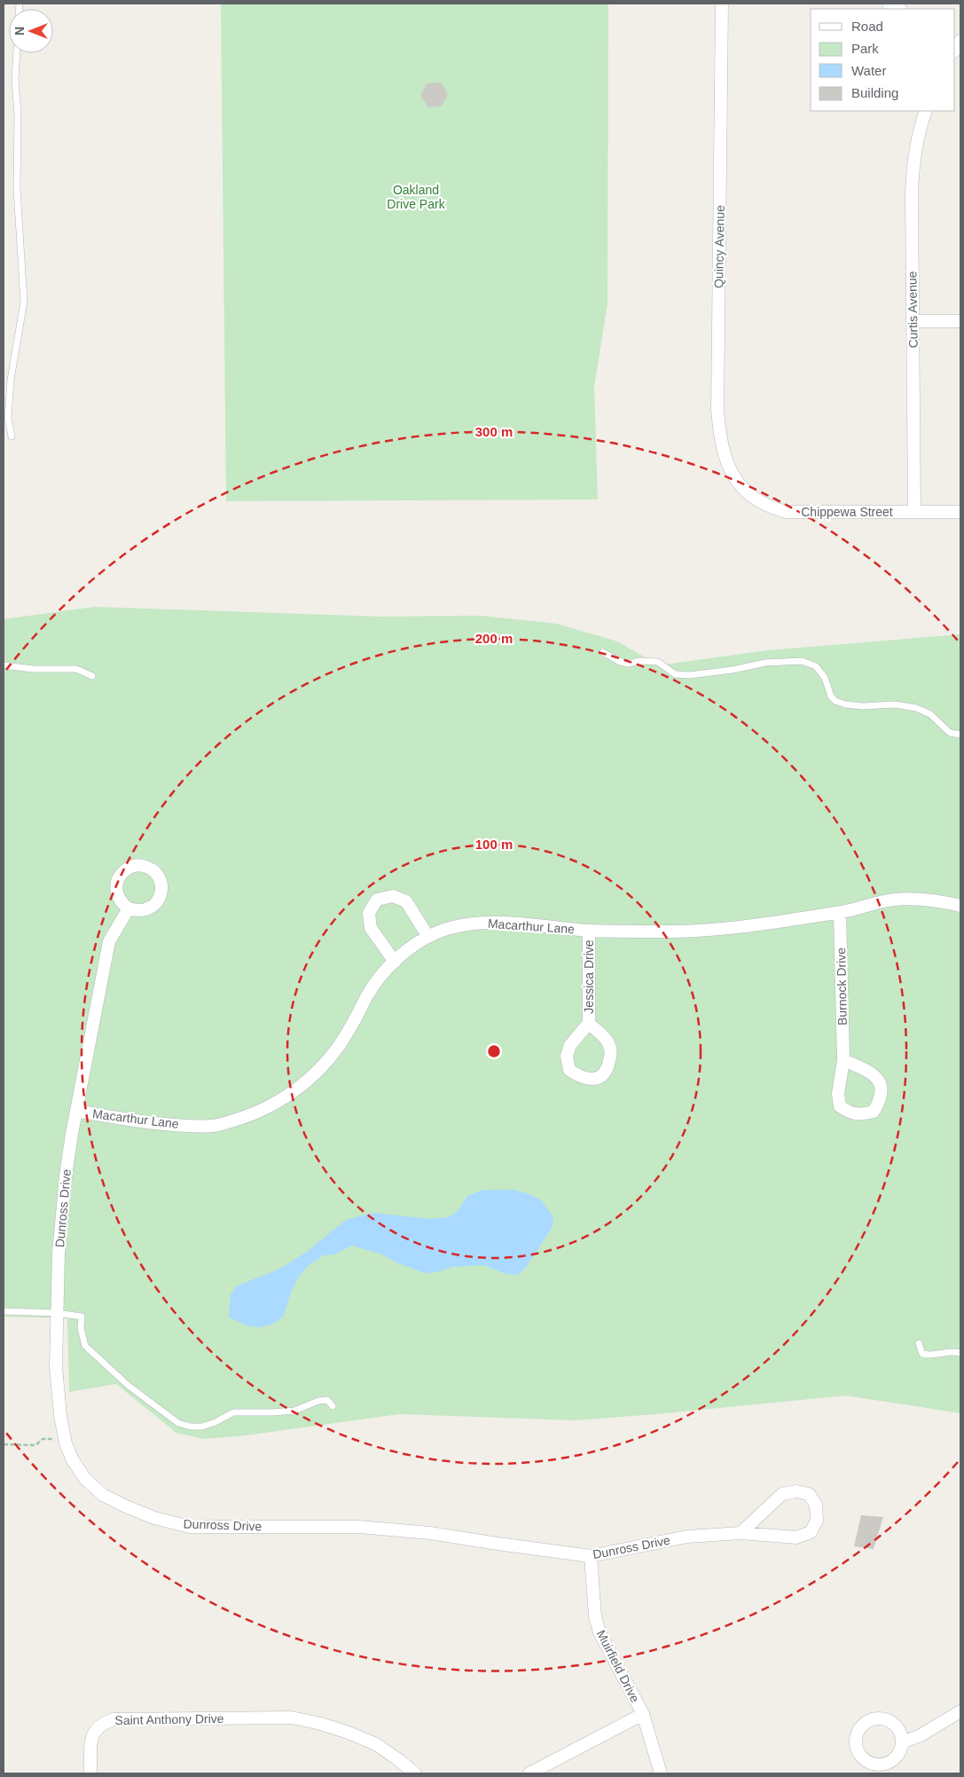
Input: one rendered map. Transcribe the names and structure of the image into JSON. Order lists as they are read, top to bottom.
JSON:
{
  "streets": {
    "street": [
      "Quincy Avenue",
      "Curtis Avenue",
      "Chippewa Street",
      "Macarthur Lane",
      "Jessica Drive",
      "Burnock Drive",
      "Dunross Drive",
      "Muirfield Drive",
      "Saint Anthony Drive"
    ]
  },
  "crossings": [
    ["Quincy Avenue", "Chippewa Street"],
    ["Curtis Avenue", "Chippewa Street"],
    ["Macarthur Lane", "Jessica Drive"],
    ["Macarthur Lane", "Burnock Drive"],
    ["Macarthur Lane", "Dunross Drive"],
    ["Dunross Drive", "Muirfield Drive"]
  ],
  "parks": ["Oakland Drive Park"],
  "legend": [
    "Road",
    "Park",
    "Water",
    "Building"
  ],
  "north": "left",
  "rings": ["300 m", "200 m", "100 m"]
}
